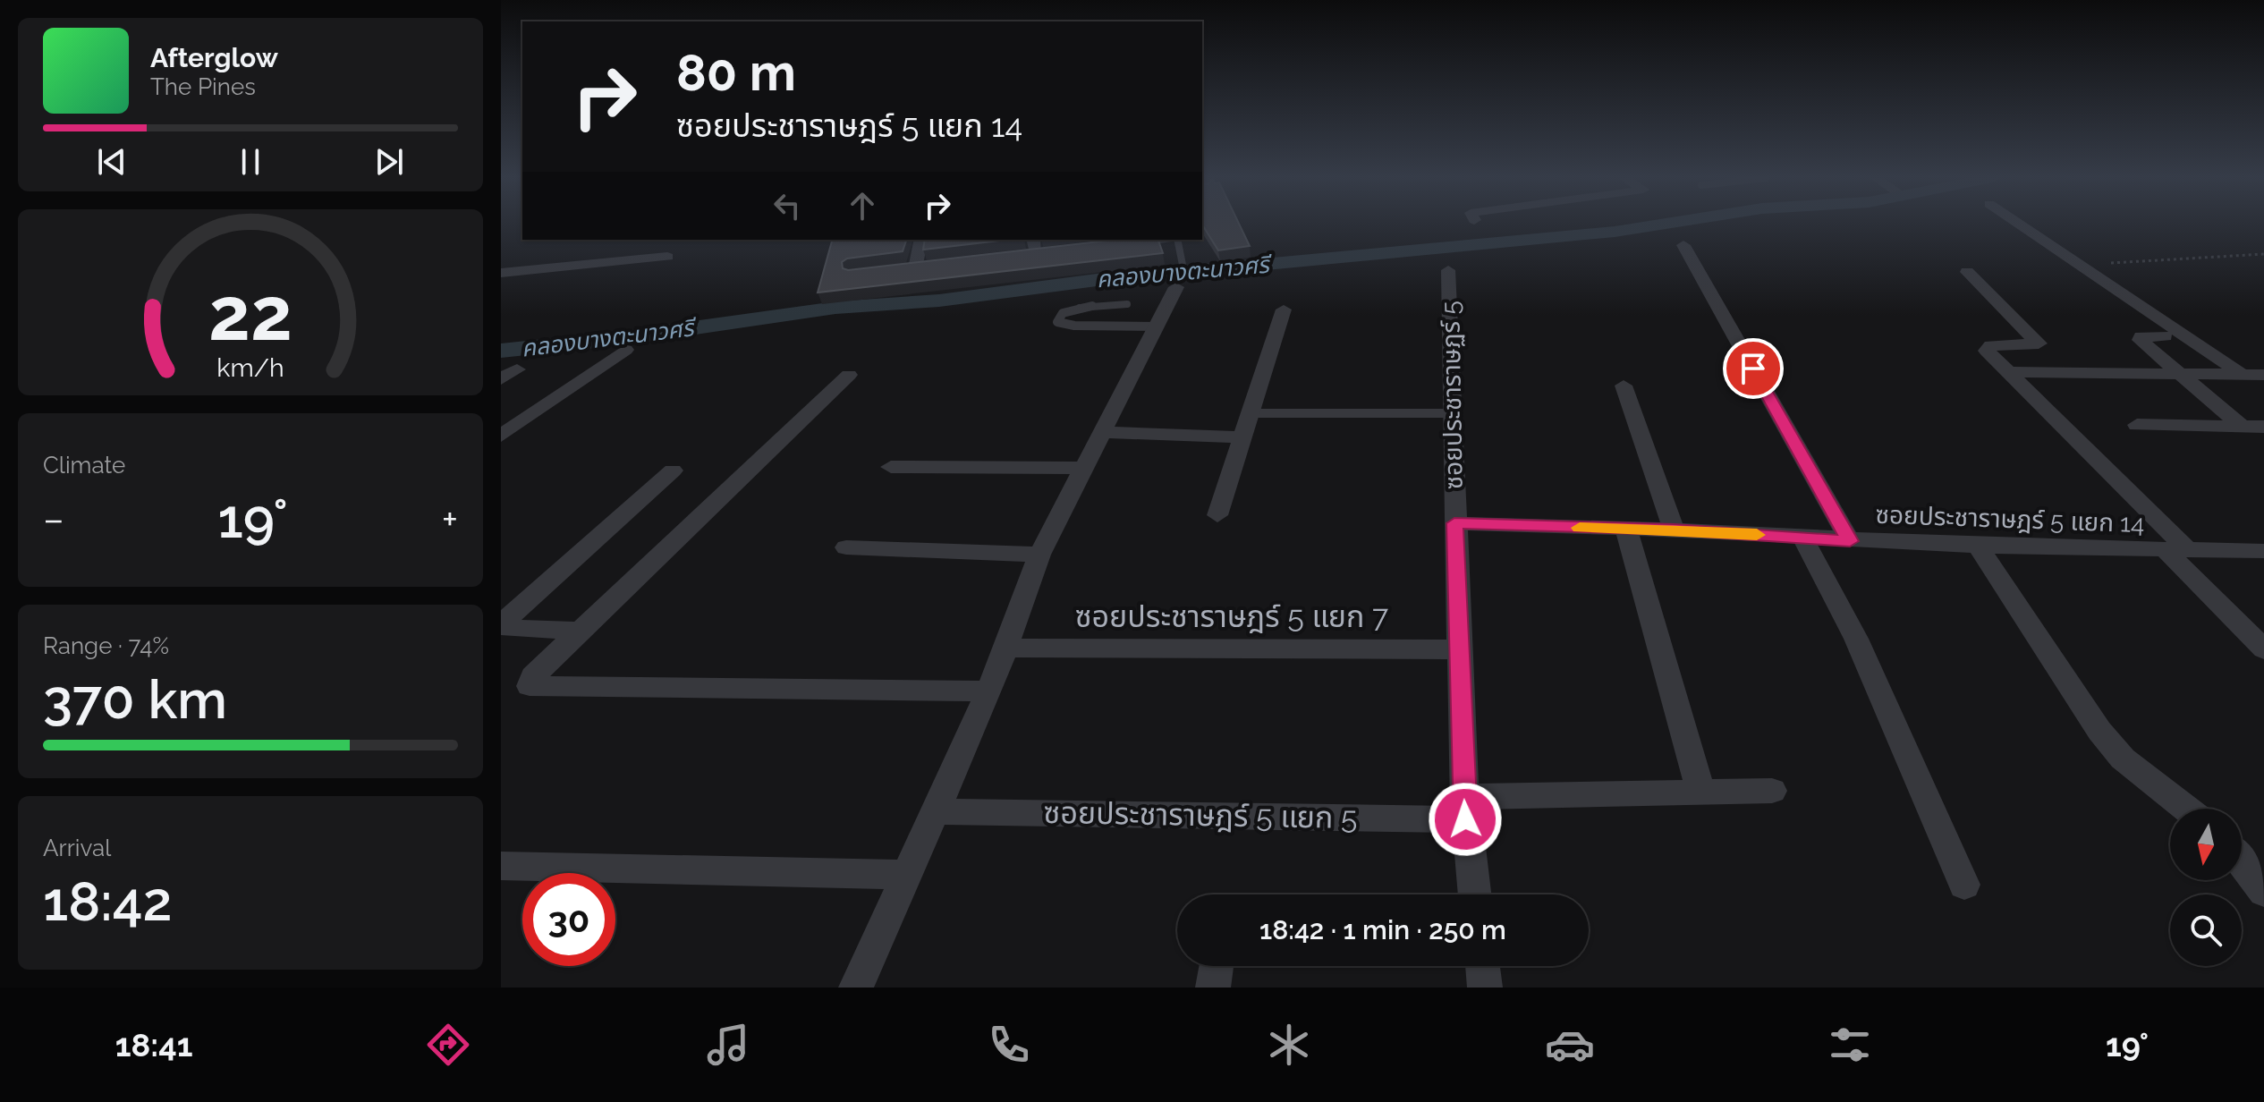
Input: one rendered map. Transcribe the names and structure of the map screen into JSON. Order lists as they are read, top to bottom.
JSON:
{
  "streets": {
    "street": [
      "ซอยประชาราษฏร์ 5",
      "ซอยประชาราษฎร์ 5 แยก 14",
      "ซอยประชาราษฎร์ 5 แยก 7",
      "ซอยประชาราษฎร์ 5 แยก 5"
    ]
  },
  "crossings": [
    ["ซอยประชาราษฏร์ 5", "ซอยประชาราษฎร์ 5 แยก 14"],
    ["ซอยประชาราษฏร์ 5", "ซอยประชาราษฎร์ 5 แยก 7"],
    ["ซอยประชาราษฏร์ 5", "ซอยประชาราษฎร์ 5 แยก 5"]
  ],
  "water": ["คลองบางตะนาวศรี"],
  "north": "bottom",
  "page": {
    "turn": ["80 m", "ซอยประชาราษฎร์ 5 แยก 14"],
    "song": ["Afterglow", "The Pines"],
    "tile": [
      "Climate",
      ["Range · 74%", "370 km"],
      ["Arrival", "18:42"]
    ],
    "heat": ["−", "19°", "+"],
    "limit": "30",
    "trip": "18:42 · 1 min · 250 m",
    "tabs": ["18:41", "19°"],
    "gauge": ["22", "km/h"]
  }
}
